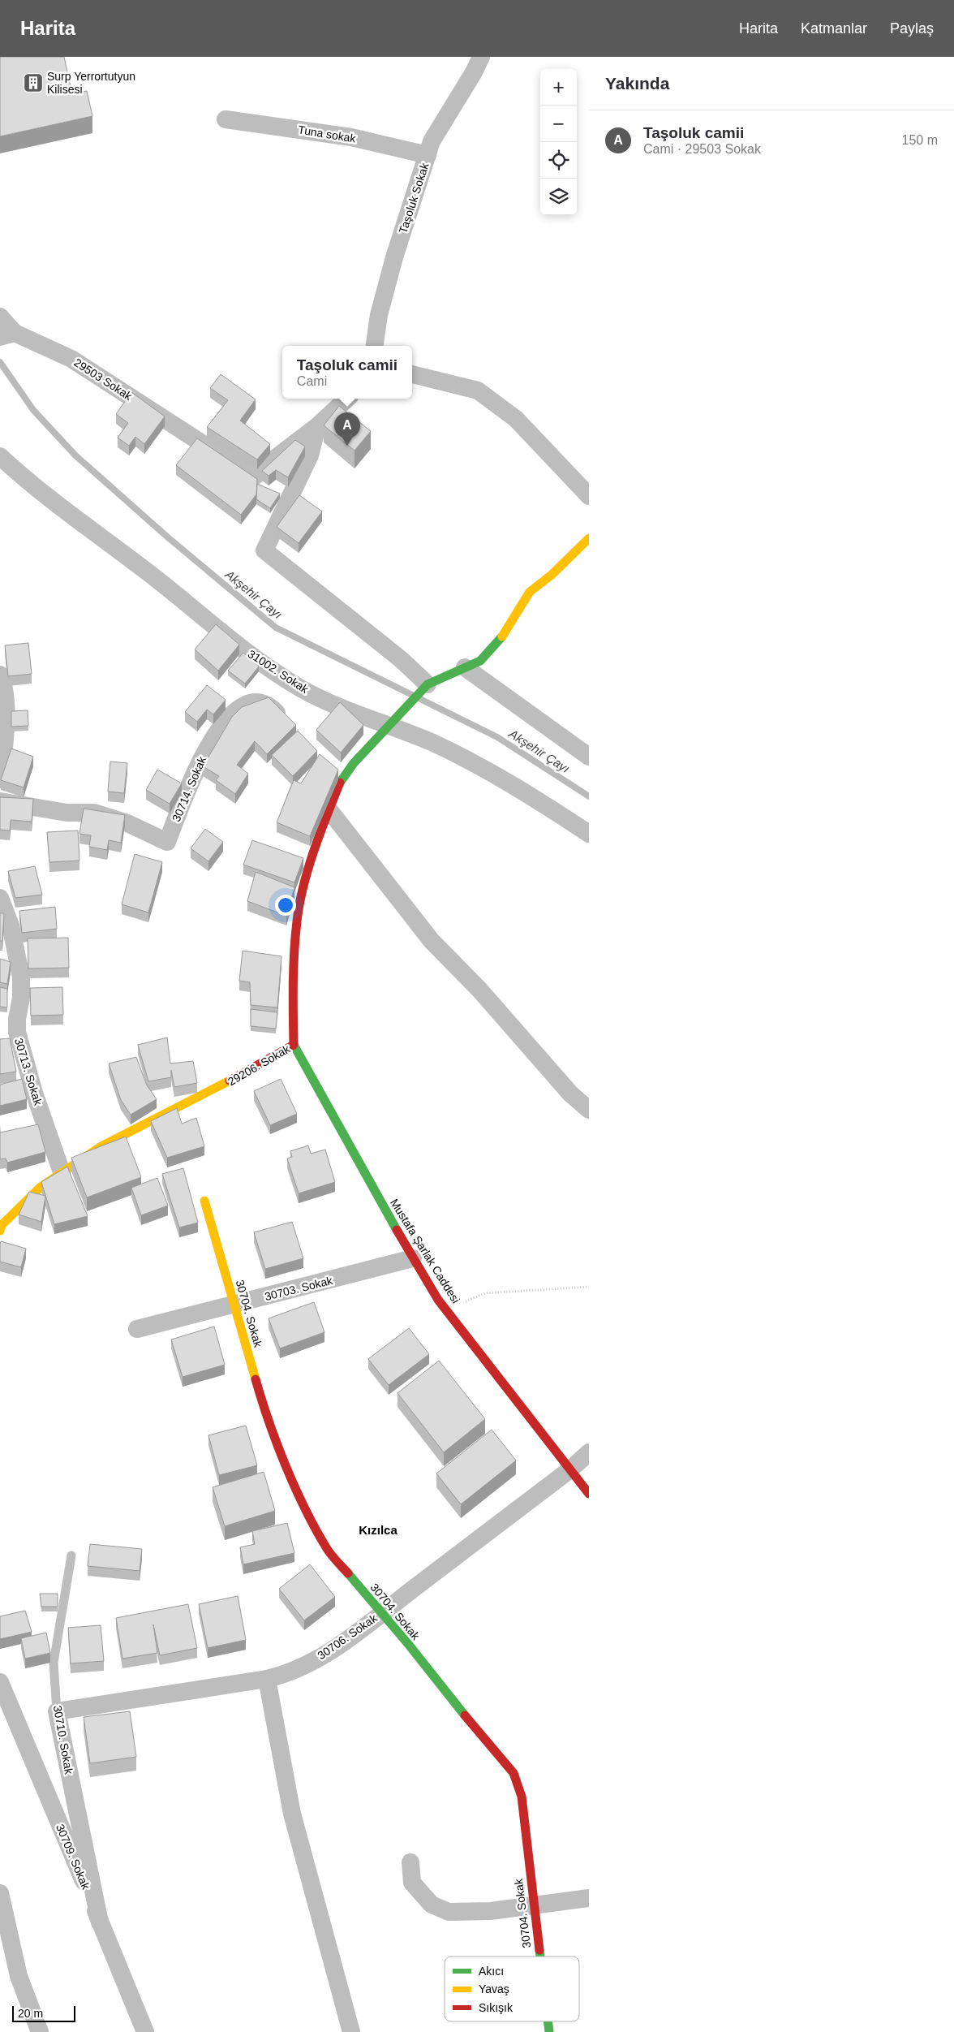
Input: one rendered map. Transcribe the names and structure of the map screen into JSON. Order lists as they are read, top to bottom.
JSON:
{
  "streets": {
    "street": [
      "Tuna sokak",
      "Taşoluk Sokak",
      "29503 Sokak",
      "31002. Sokak",
      "30714. Sokak",
      "29206. Sokak",
      "30713. Sokak",
      "Mustafa Şarlak Caddesi",
      "30703. Sokak",
      "30704. Sokak",
      "30706. Sokak",
      "30710. Sokak",
      "30709. Sokak"
    ]
  },
  "crossings": [
    ["Tuna sokak", "Taşoluk Sokak"],
    ["31002. Sokak", "29206. Sokak"],
    ["29206. Sokak", "30713. Sokak"],
    ["29206. Sokak", "Mustafa Şarlak Caddesi"],
    ["Mustafa Şarlak Caddesi", "30703. Sokak"],
    ["Mustafa Şarlak Caddesi", "30706. Sokak"],
    ["30703. Sokak", "30704. Sokak"],
    ["30704. Sokak", "30706. Sokak"],
    ["30706. Sokak", "30710. Sokak"],
    ["30710. Sokak", "30709. Sokak"]
  ],
  "districts": ["Kızılca"],
  "water": ["Akşehir Çayı"],
  "places": {
    "building": ["Surp Yerrortutyun Kilisesi"]
  },
  "legend": ["Akıcı", "Yavaş", "Sıkışık"],
  "scale_bar": "20 m",
  "page": {
    "header": "Harita",
    "nav": ["Harita", "Katmanlar", "Paylaş"],
    "heading": "Yakında",
    "map_buttons": ["+", "−"],
    "list": [
      {
        "mark": "A",
        "name": "Taşoluk camii",
        "note": "Cami · 29503 Sokak",
        "value": "150 m"
      }
    ],
    "popup": ["Taşoluk camii", "Cami"],
    "pins": "A",
    "scale": "20 m"
  }
}
